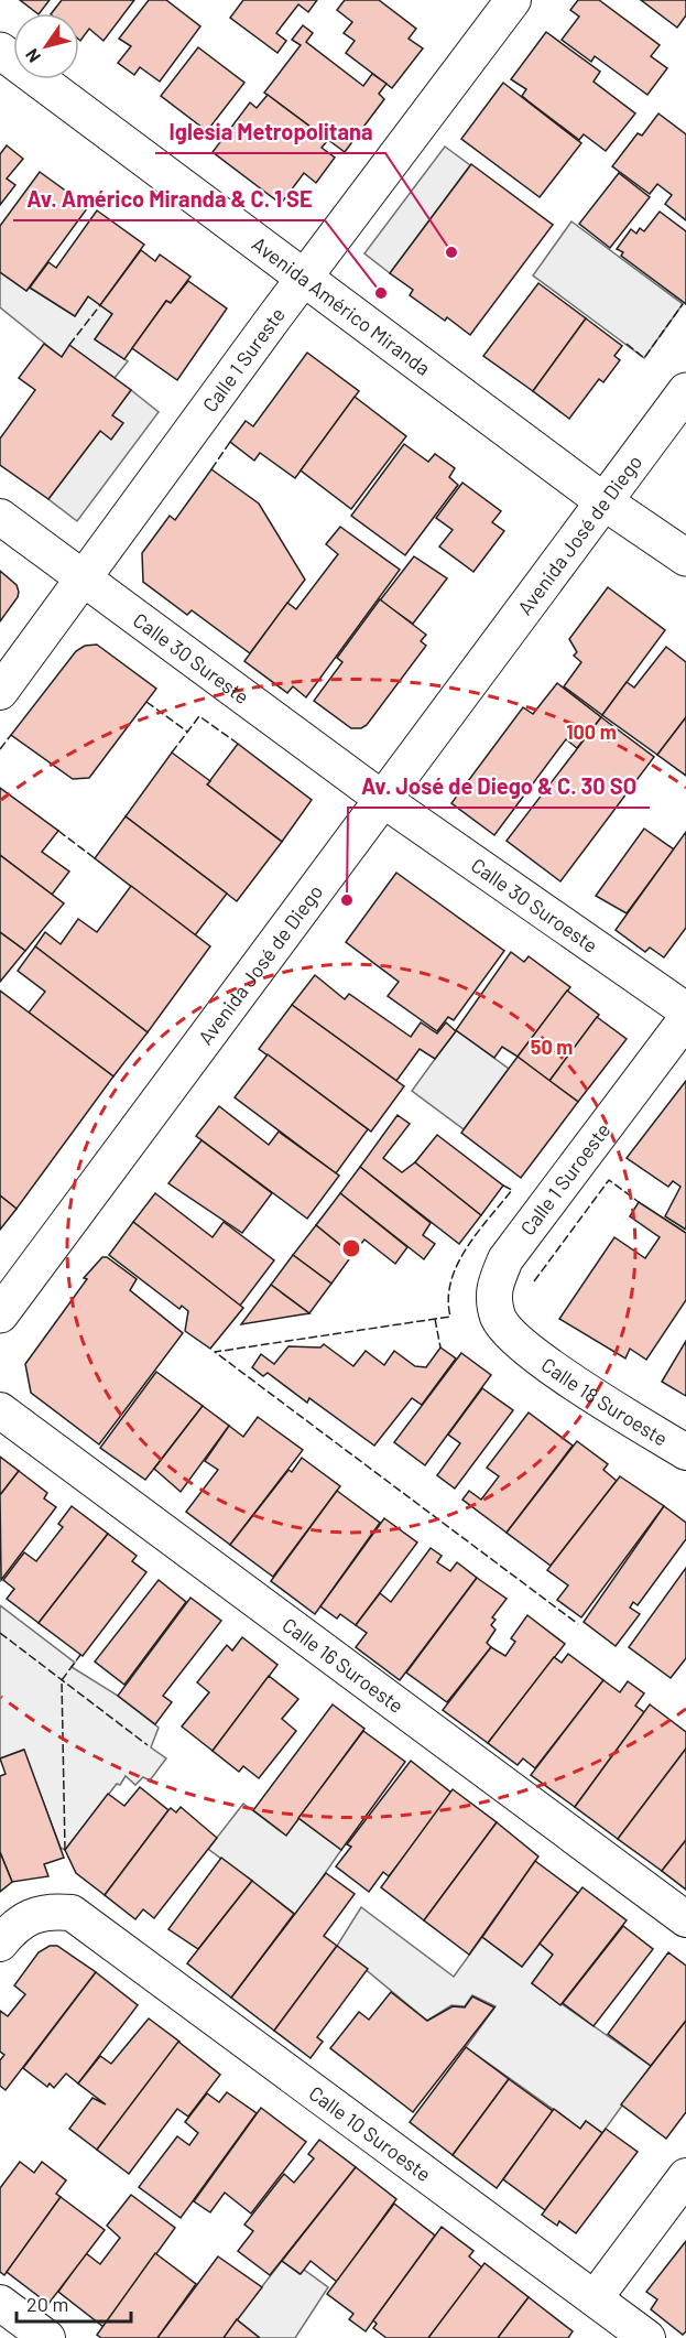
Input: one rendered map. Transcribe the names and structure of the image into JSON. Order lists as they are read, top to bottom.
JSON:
{
  "streets": {
    "main road": ["Avenida Américo Miranda", "Avenida José de Diego"],
    "street": [
      "Calle 1 Sureste",
      "Calle 30 Sureste",
      "Calle 30 Suroeste",
      "Calle 1 Suroeste",
      "Calle 18 Suroeste",
      "Calle 16 Suroeste",
      "Calle 10 Suroeste"
    ]
  },
  "crossings": [
    ["Avenida Américo Miranda", "Calle 1 Sureste"],
    ["Avenida Américo Miranda", "Avenida José de Diego"],
    ["Calle 1 Sureste", "Calle 30 Sureste"],
    ["Avenida José de Diego", "Calle 30 Sureste"],
    ["Avenida José de Diego", "Calle 30 Suroeste"],
    ["Calle 30 Sureste", "Calle 30 Suroeste"],
    ["Calle 1 Suroeste", "Calle 18 Suroeste"]
  ],
  "places": ["Iglesia Metropolitana", "Av. Américo Miranda & C. 1 SE", "Av. José de Diego & C. 30 SO"],
  "scale_bar": "20 m",
  "north": "bottom left",
  "rings": ["100 m", "50 m"]
}
